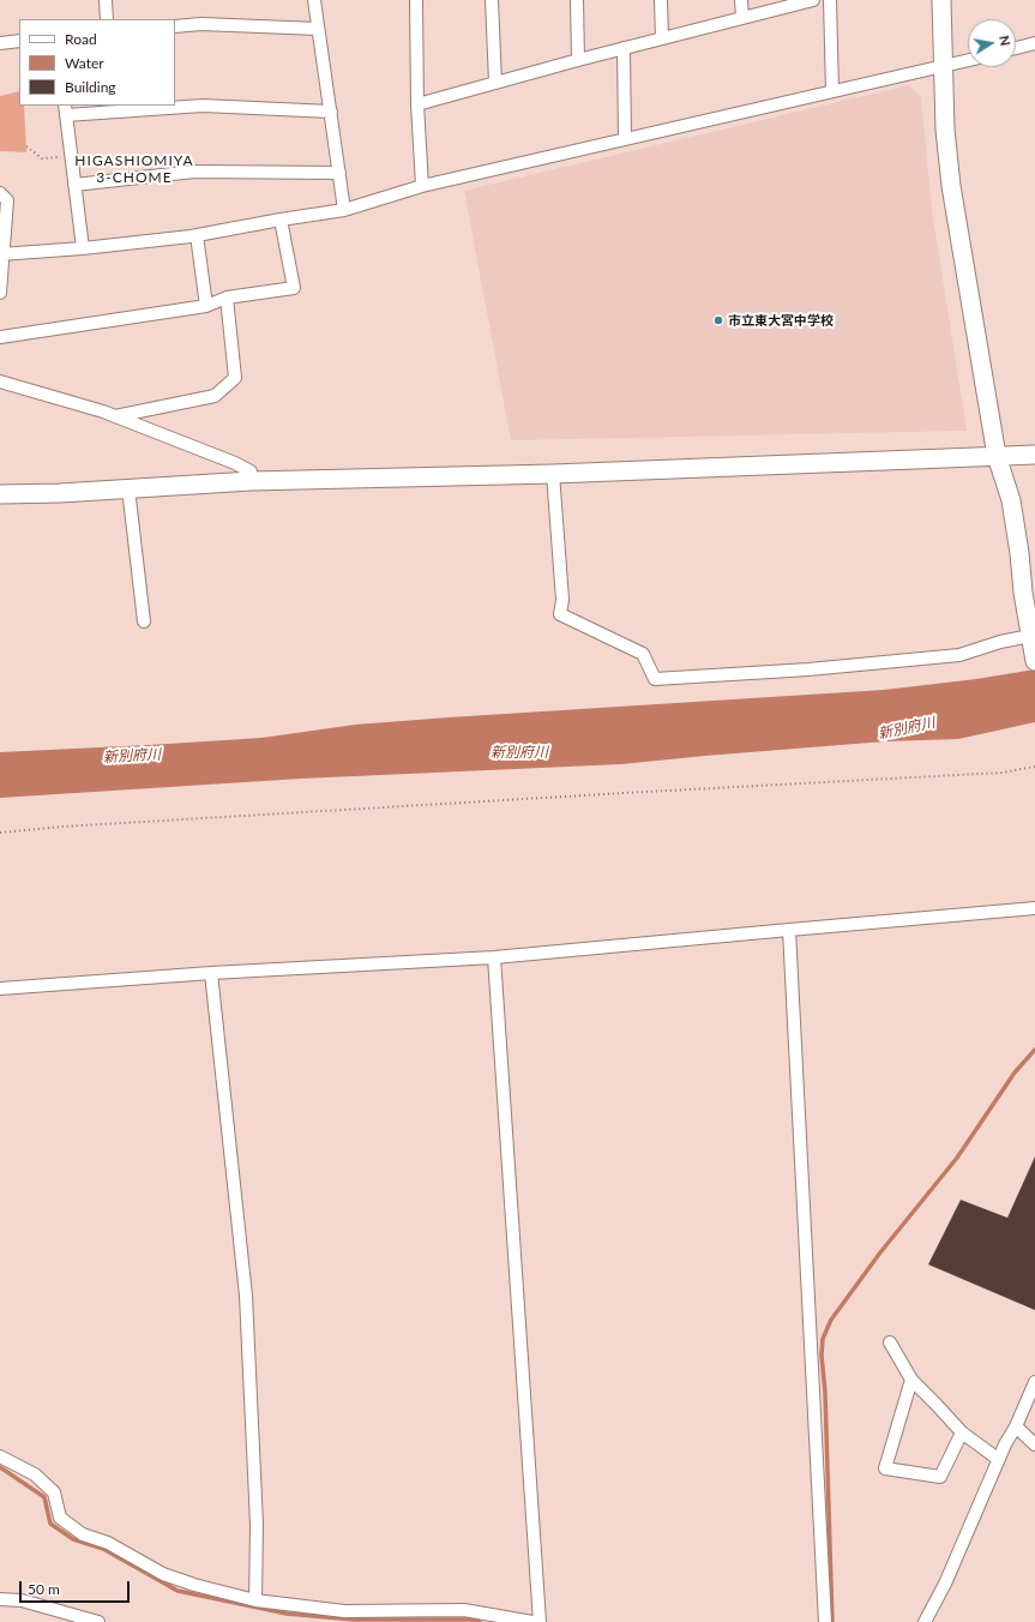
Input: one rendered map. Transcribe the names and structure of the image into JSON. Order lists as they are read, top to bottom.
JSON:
{
  "districts": ["HIGASHIOMIYA 3-CHOME"],
  "water": ["新別府川"],
  "places": ["市立東大宮中学校"],
  "legend": ["Road", "Water", "Building"],
  "scale_bar": "50 m",
  "north": "right"
}
